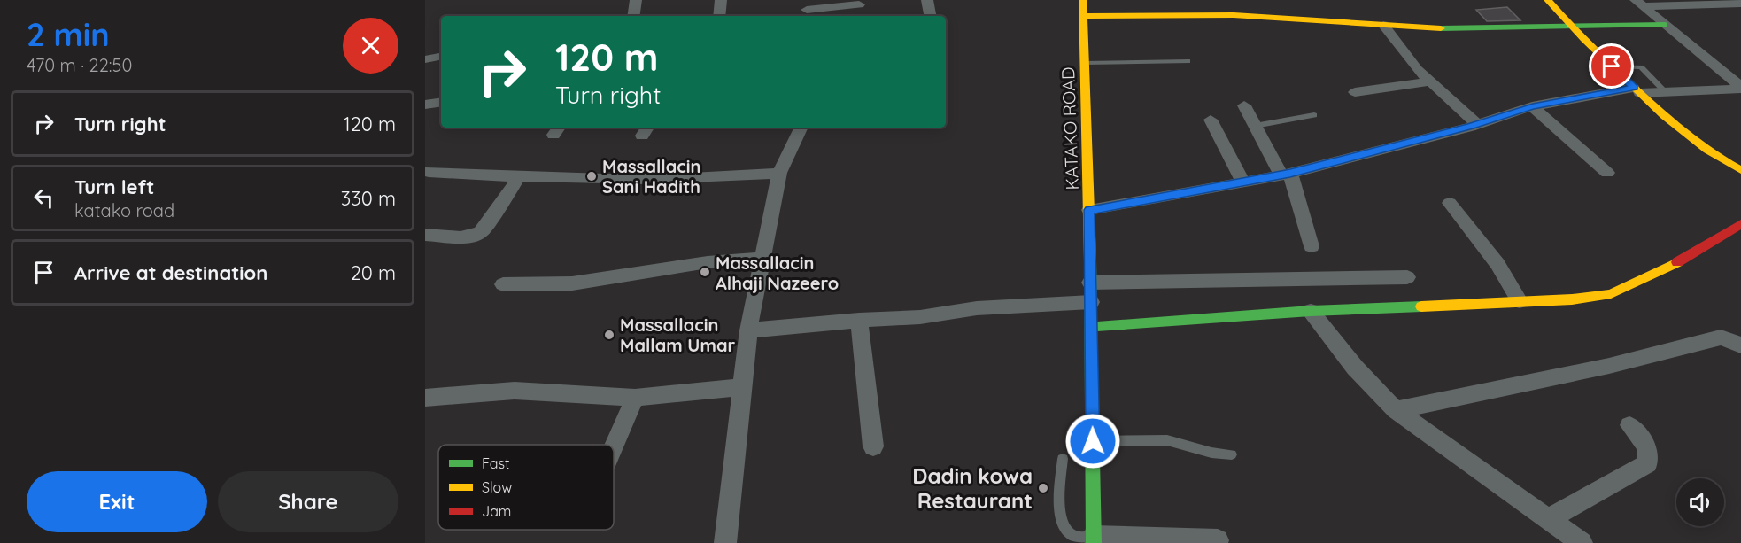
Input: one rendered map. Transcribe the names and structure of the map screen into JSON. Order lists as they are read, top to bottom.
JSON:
{
  "streets": {
    "street": ["KATAKO ROAD"]
  },
  "places": [
    "Massallacin Sani Hadith",
    "Massallacin Alhaji Nazeero",
    "Massallacin Mallam Umar",
    "Dadin kowa Restaurant"
  ],
  "legend": ["Fast", "Slow", "Jam"],
  "page": {
    "heading": ["2 min", "470 m · 22:50"],
    "turn": ["120 m", "Turn right"],
    "list": [
      {
        "name": "Turn right",
        "value": "120 m"
      },
      {
        "name": "Turn left",
        "note": "katako road",
        "value": "330 m"
      },
      {
        "name": "Arrive at destination",
        "value": "20 m"
      }
    ],
    "buttons": ["Exit", "Share"]
  }
}
